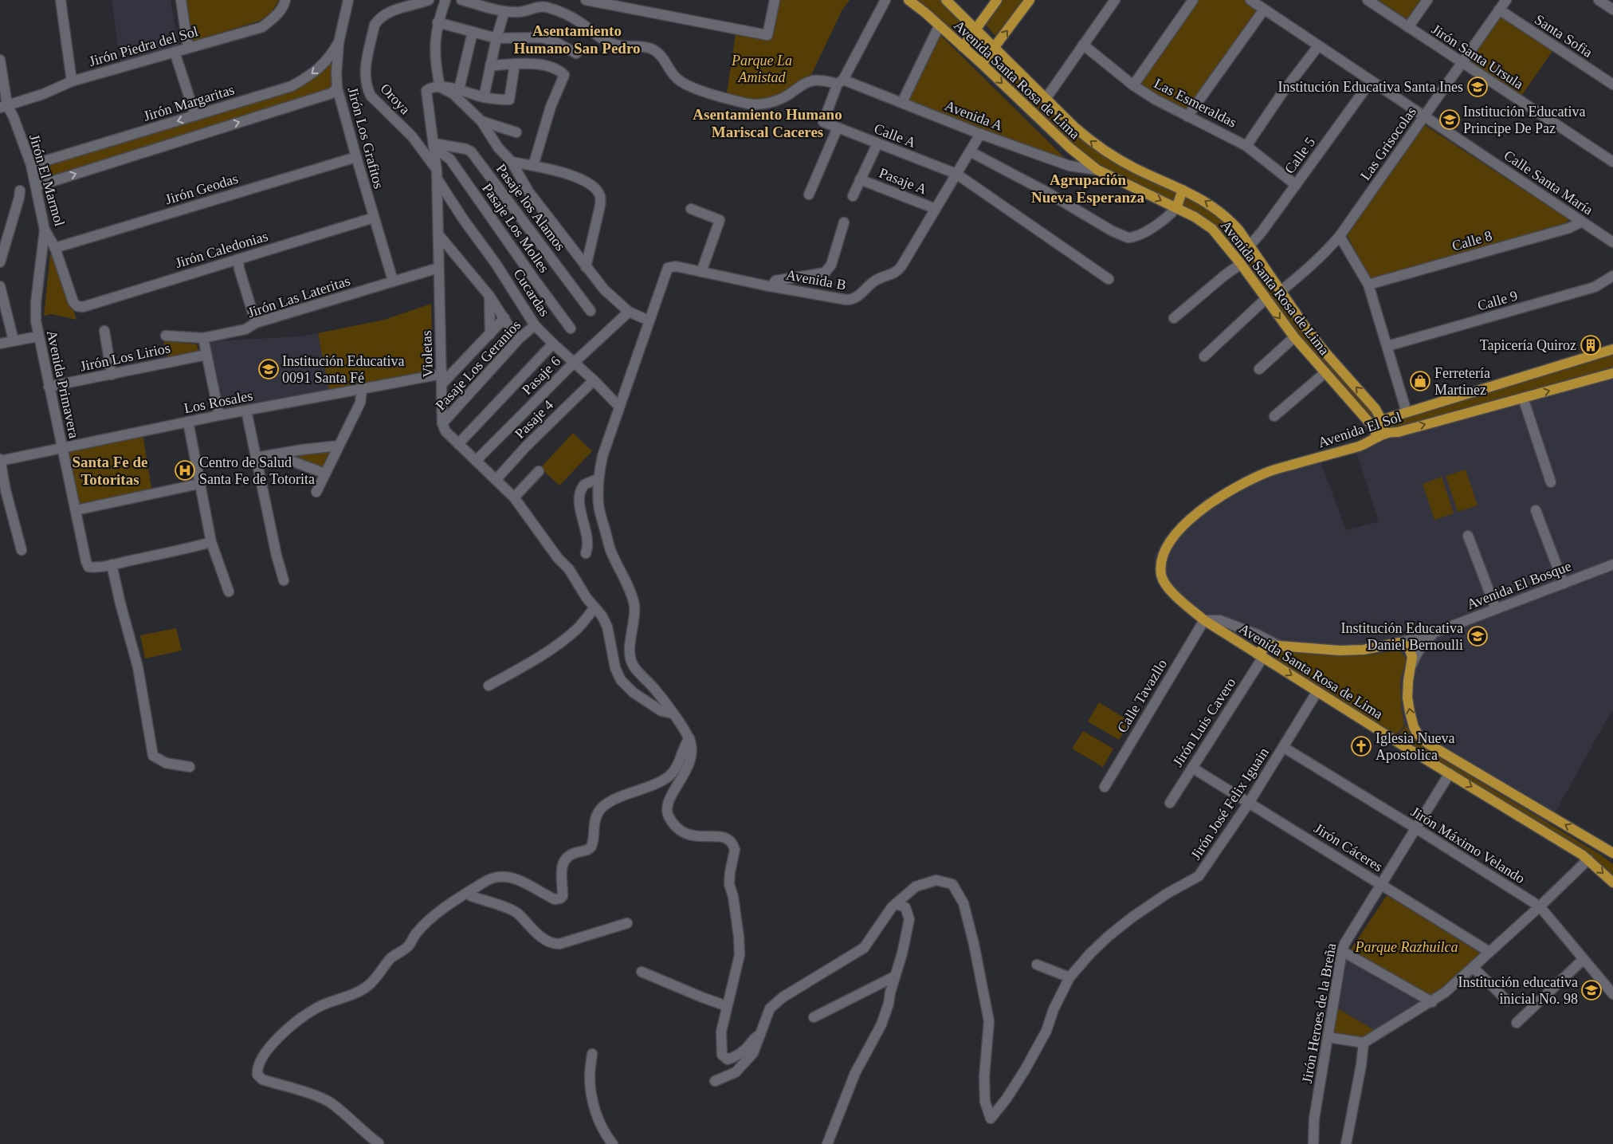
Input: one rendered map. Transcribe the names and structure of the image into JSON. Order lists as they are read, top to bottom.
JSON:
{
  "streets": {
    "main road": ["Avenida Santa Rosa de Lima", "Avenida El Sol", "Avenida El Bosque"],
    "street": [
      "Santa Sofia",
      "Jirón Piedra del Sol",
      "Jirón Santa Ursula",
      "Oroya",
      "Jirón Margaritas",
      "Las Esmeraldas",
      "Avenida A",
      "Calle A",
      "Jirón Los Grafitos",
      "Las Grisocolas",
      "Calle 5",
      "Jirón El Marmol",
      "Pasaje A",
      "Calle Santa María",
      "Jirón Geodas",
      "Pasaje los Alamos",
      "Pasaje Los Molles",
      "Calle 8",
      "Jirón Caledonias",
      "Avenida B",
      "Cucardas",
      "Jirón Las Lateritas",
      "Calle 9",
      "Violetas",
      "Jirón Los Lirios",
      "Pasaje Los Geranios",
      "Pasaje 6",
      "Avenida Primavera",
      "Los Rosales",
      "Pasaje 4",
      "Calle Tavazllo",
      "Jirón Luis Cavero",
      "Jirón José Felix Iguain",
      "Jirón Máximo Velando",
      "Jirón Cáceres",
      "Jirón Heroes de la Breña"
    ]
  },
  "crossings": [
    ["Santa Sofia", "Las Grisocolas"],
    ["Jirón Piedra del Sol", "Jirón El Marmol"],
    ["Jirón Santa Ursula", "Las Grisocolas"],
    ["Avenida Santa Rosa de Lima", "Avenida A"],
    ["Avenida Santa Rosa de Lima", "Las Grisocolas"],
    ["Avenida Santa Rosa de Lima", "Calle 5"],
    ["Avenida Santa Rosa de Lima", "Avenida El Sol"],
    ["Avenida Santa Rosa de Lima", "Avenida El Bosque"],
    ["Avenida Santa Rosa de Lima", "Calle Tavazllo"],
    ["Avenida Santa Rosa de Lima", "Jirón Luis Cavero"],
    ["Avenida Santa Rosa de Lima", "Jirón José Felix Iguain"],
    ["Avenida Santa Rosa de Lima", "Jirón Heroes de la Breña"],
    ["Oroya", "Cucardas"],
    ["Oroya", "Violetas"],
    ["Jirón Margaritas", "Jirón Los Grafitos"],
    ["Jirón Margaritas", "Jirón El Marmol"],
    ["Las Esmeraldas", "Calle 5"],
    ["Avenida A", "Calle A"],
    ["Avenida A", "Avenida B"],
    ["Calle A", "Avenida B"],
    ["Jirón Los Grafitos", "Jirón Geodas"],
    ["Jirón Los Grafitos", "Jirón Caledonias"],
    ["Jirón Los Grafitos", "Jirón Las Lateritas"],
    ["Las Grisocolas", "Calle Santa María"],
    ["Calle 5", "Calle Santa María"],
    ["Jirón El Marmol", "Jirón Geodas"],
    ["Jirón El Marmol", "Jirón Caledonias"],
    ["Jirón El Marmol", "Avenida Primavera"],
    ["Pasaje A", "Avenida B"],
    ["Calle Santa María", "Calle 8"],
    ["Pasaje los Alamos", "Pasaje Los Molles"],
    ["Pasaje los Alamos", "Violetas"],
    ["Pasaje Los Molles", "Violetas"],
    ["Cucardas", "Violetas"],
    ["Cucardas", "Pasaje Los Geranios"],
    ["Cucardas", "Pasaje 6"],
    ["Cucardas", "Pasaje 4"],
    ["Jirón Las Lateritas", "Violetas"],
    ["Violetas", "Pasaje Los Geranios"],
    ["Violetas", "Los Rosales"],
    ["Jirón Los Lirios", "Avenida Primavera"],
    ["Avenida Primavera", "Los Rosales"],
    ["Avenida El Bosque", "Calle Tavazllo"],
    ["Avenida El Bosque", "Jirón Luis Cavero"],
    ["Jirón Luis Cavero", "Jirón Cáceres"],
    ["Jirón José Felix Iguain", "Jirón Máximo Velando"],
    ["Jirón José Felix Iguain", "Jirón Cáceres"],
    ["Jirón Máximo Velando", "Jirón Heroes de la Breña"],
    ["Jirón Cáceres", "Jirón Heroes de la Breña"]
  ],
  "districts": [
    "Asentamiento Humano San Pedro",
    "Asentamiento Humano Mariscal Caceres",
    "Agrupación Nueva Esperanza",
    "Santa Fe de Totoritas"
  ],
  "parks": ["Parque La Amistad", "Parque Razhuilca"],
  "places": {
    "school or university": [
      "Institución Educativa Santa Ines",
      "Institución Educativa Principe De Paz",
      "Institución Educativa 0091 Santa Fé",
      "Institución Educativa Daniel Bernoulli",
      "Institución educativa inicial No. 98"
    ],
    "building": ["Tapicería Quiroz"],
    "shop": ["Ferretería Martinez"],
    "hospital": ["Centro de Salud Santa Fe de Totorita"],
    "church": ["Iglesia Nueva Apostolica"]
  }
}
